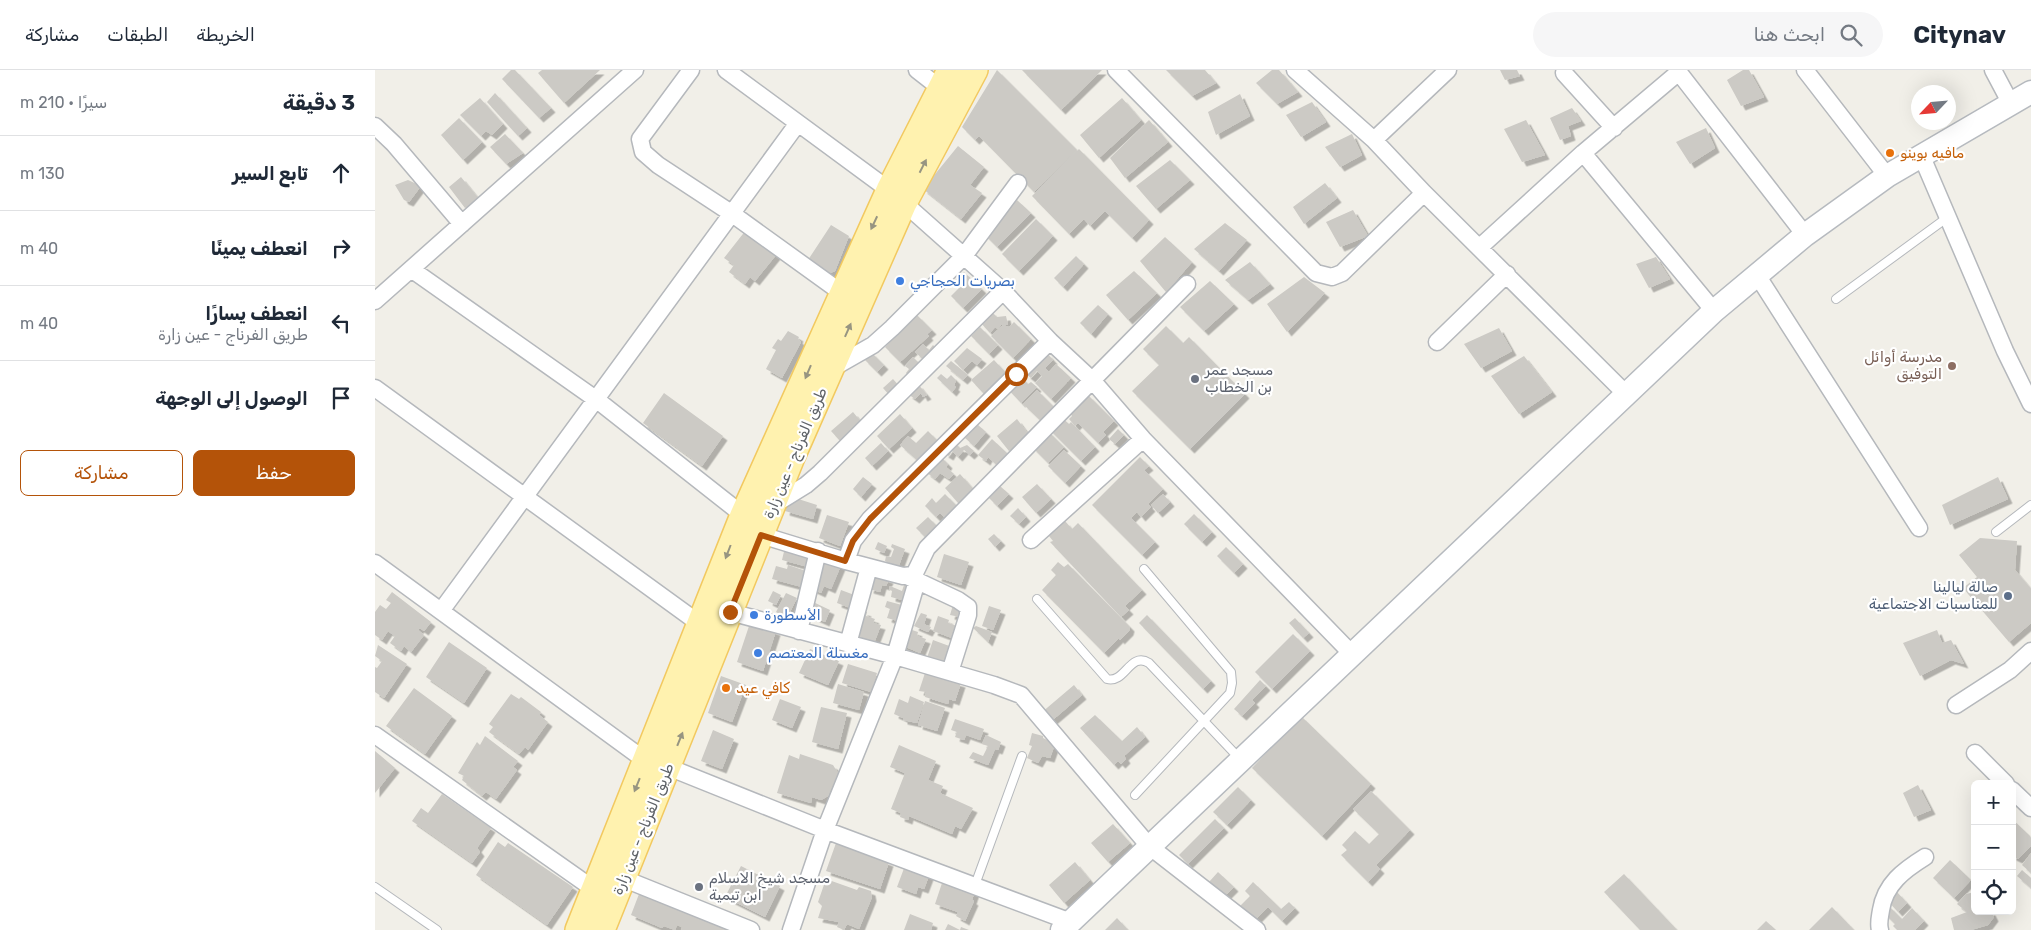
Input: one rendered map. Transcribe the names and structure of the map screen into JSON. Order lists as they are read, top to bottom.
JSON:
{
  "streets": {
    "main road": ["طريق الفرناج - عين زارة"]
  },
  "places": [
    "مافيه بوينو",
    "بصريات الحجاجي",
    "مدرسة أوائل التوفيق",
    "مسجد عمر بن الخطاب",
    "صالة ليالينا للمناسبات الاجتماعية",
    "الأسطورة",
    "مغسلة المعتصم",
    "كافي عيد",
    "مسجد شيخ الاسلام ابن تيمية"
  ],
  "north": "bottom left",
  "page": {
    "header": "Citynav",
    "search": "ابحث هنا",
    "nav": ["الخريطة", "الطبقات", "مشاركة"],
    "heading": ["3 دقيقة", "سيرًا · 210 m"],
    "list": [
      ["تابع السير", "130 m"],
      ["انعطف يمينًا", "40 m"],
      ["انعطف يسارًا", "طريق الفرناج - عين زارة", "40 m"],
      "الوصول إلى الوجهة"
    ],
    "buttons": ["حفظ", "مشاركة"],
    "map_buttons": ["+", "−"]
  }
}
